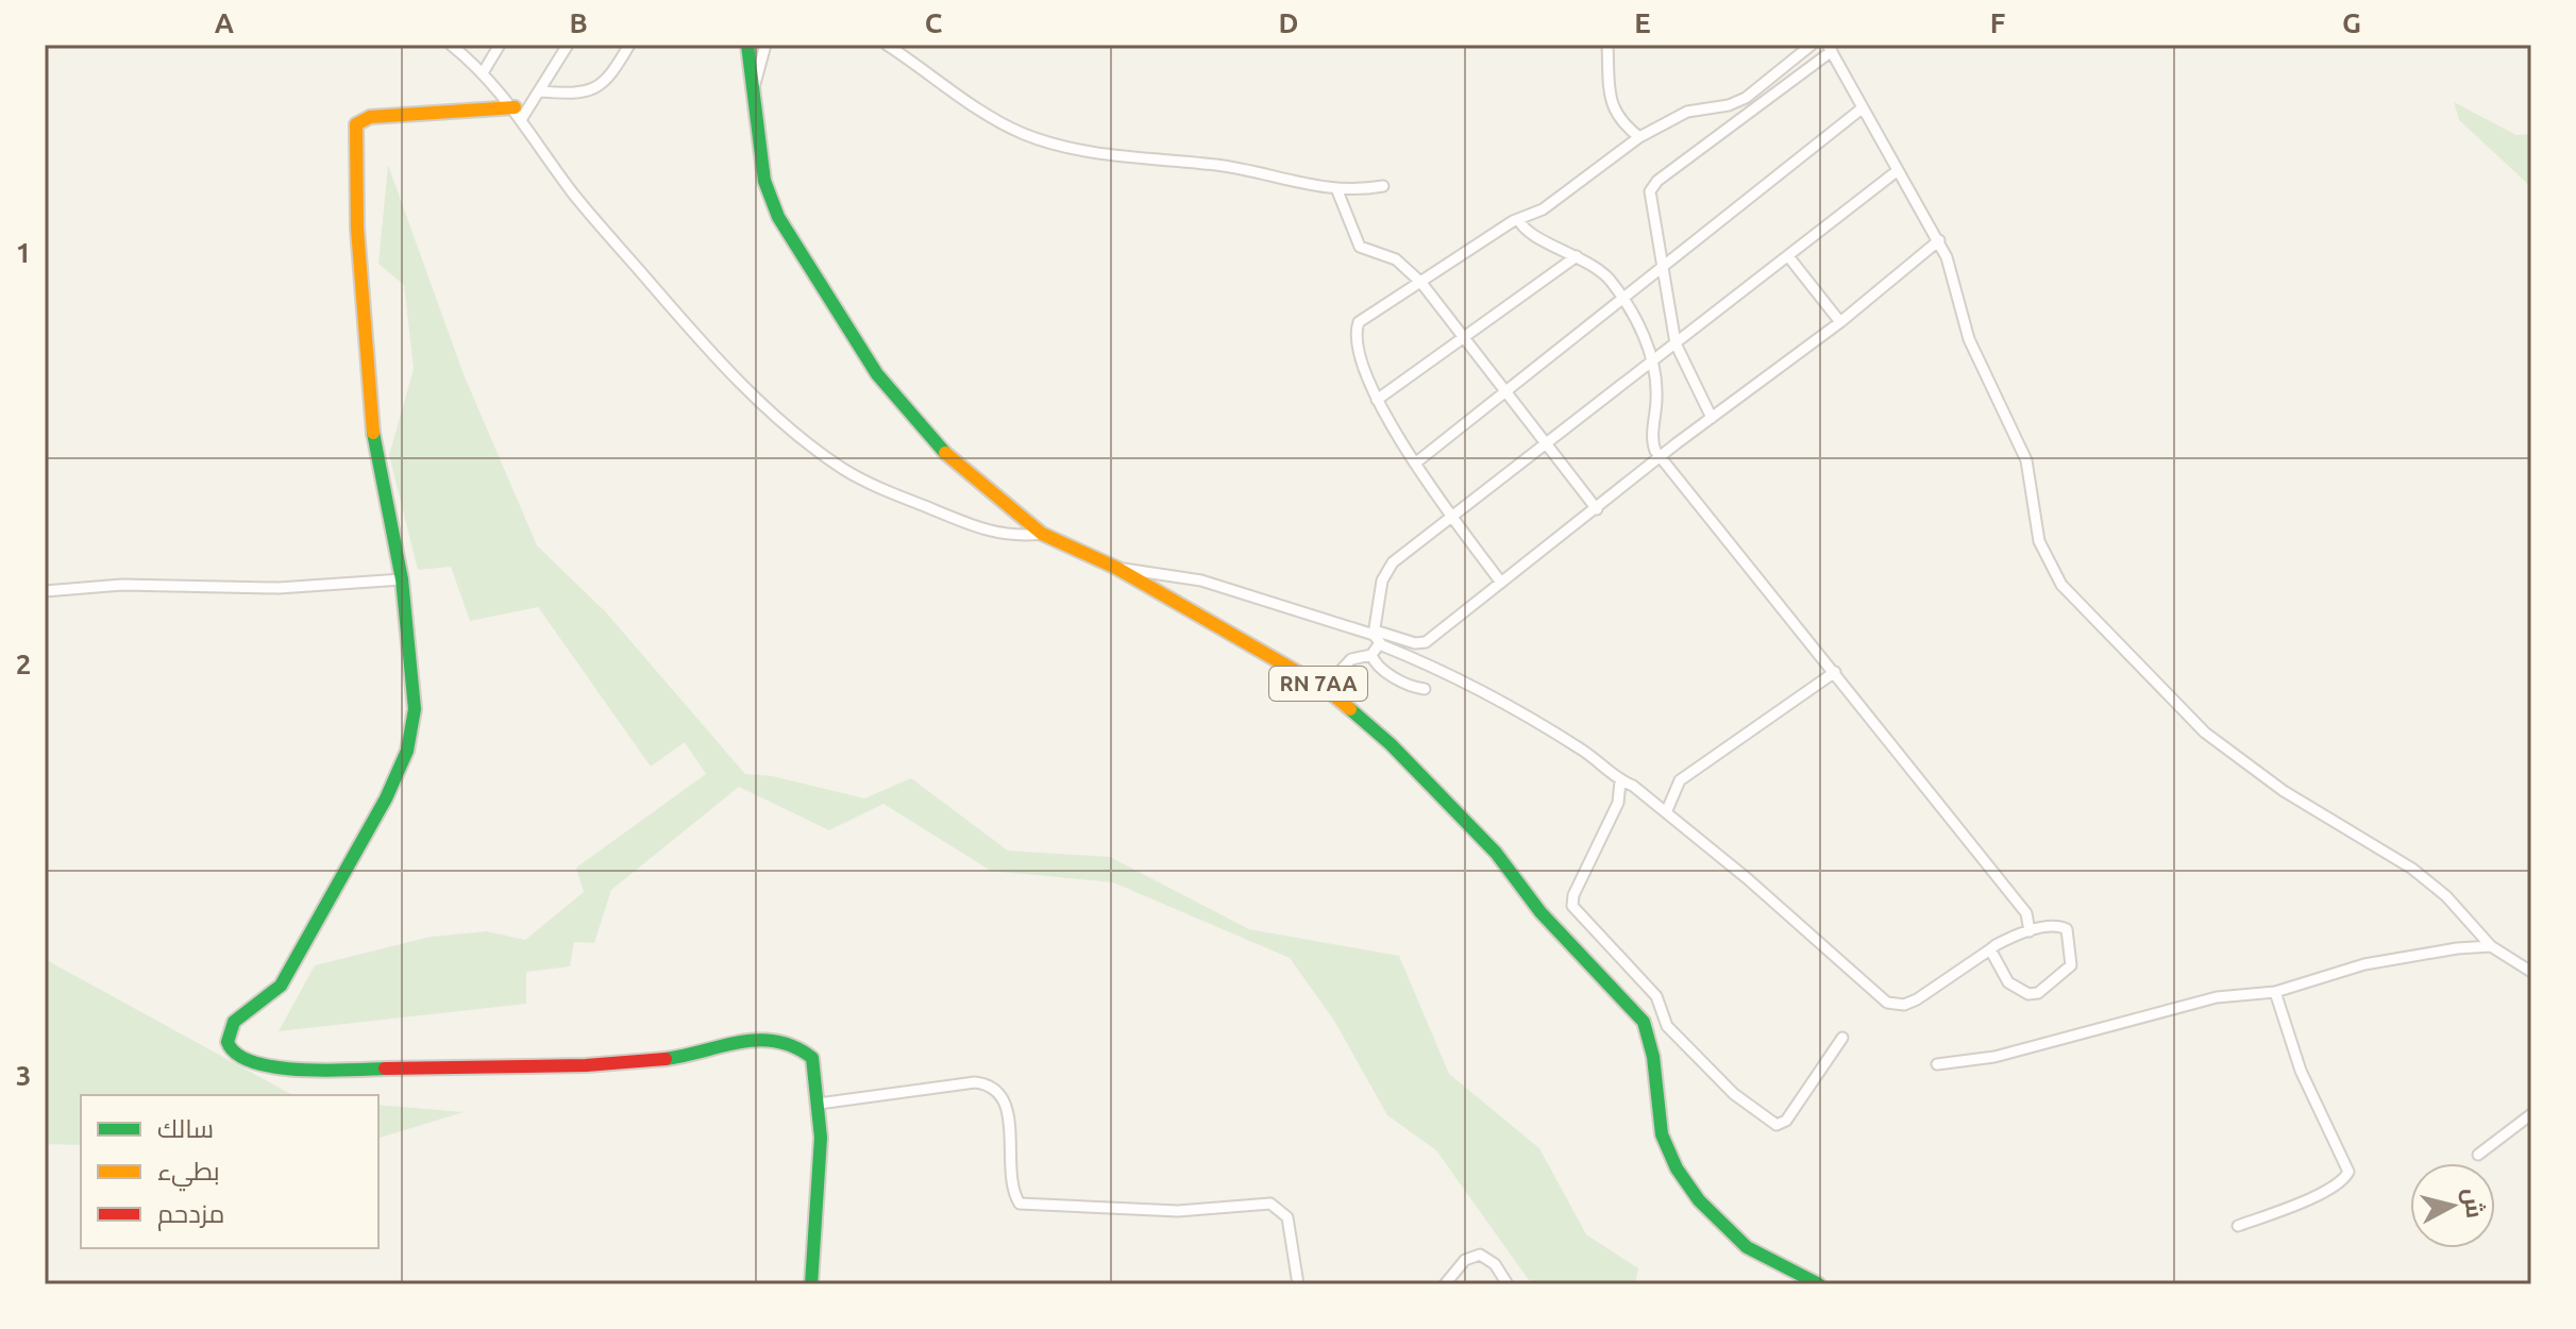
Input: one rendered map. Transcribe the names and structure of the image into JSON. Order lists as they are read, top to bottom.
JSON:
{
  "streets": {
    "street": ["RN 7AA"]
  },
  "legend": ["سالك", "بطيء", "مزدحم"],
  "north": "right",
  "grid": {
    "columns": [
      "A",
      "B",
      "C",
      "D",
      "E",
      "F",
      "G"
    ],
    "rows": ["1", "2", "3"]
  }
}
